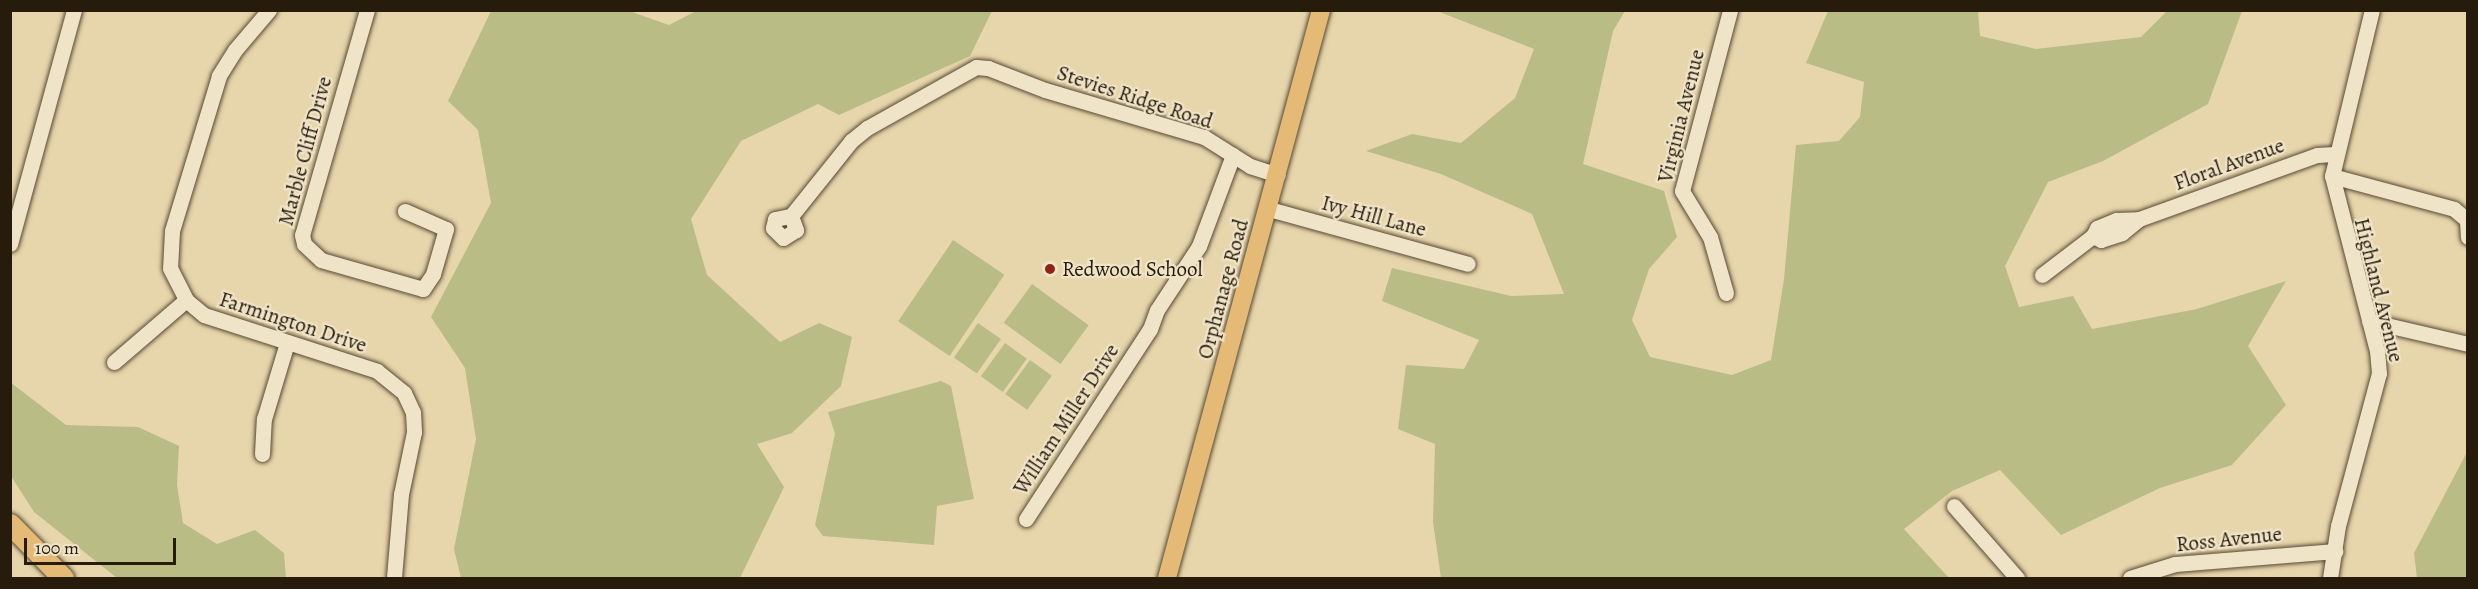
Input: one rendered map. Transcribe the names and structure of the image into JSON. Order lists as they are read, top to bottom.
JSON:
{
  "streets": {
    "main road": ["Orphanage Road"],
    "street": [
      "Stevies Ridge Road",
      "Virginia Avenue",
      "Marble Cliff Drive",
      "Floral Avenue",
      "Ivy Hill Lane",
      "Highland Avenue",
      "Farmington Drive",
      "William Miller Drive",
      "Ross Avenue"
    ]
  },
  "crossings": [
    ["Stevies Ridge Road", "Orphanage Road"],
    ["Stevies Ridge Road", "William Miller Drive"],
    ["Floral Avenue", "Highland Avenue"],
    ["Ivy Hill Lane", "Orphanage Road"],
    ["Highland Avenue", "Ross Avenue"]
  ],
  "places": ["Redwood School"],
  "scale_bar": "100 m"
}
